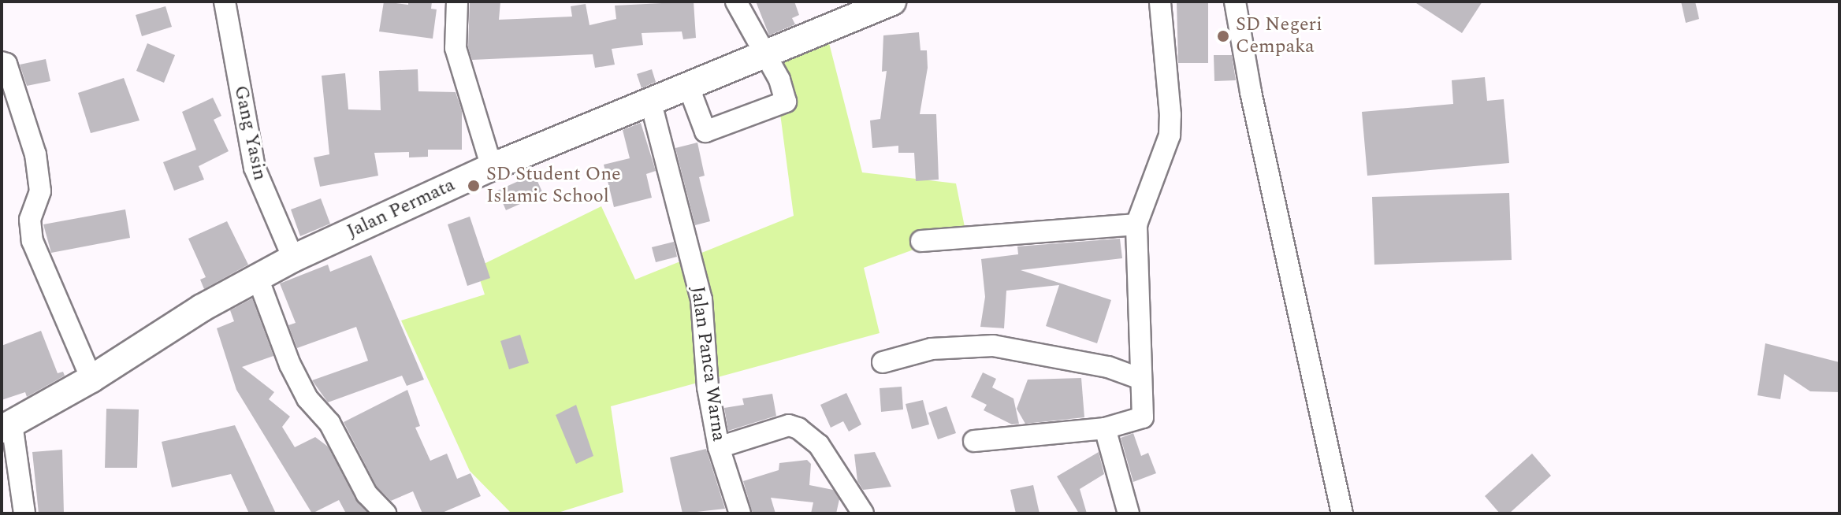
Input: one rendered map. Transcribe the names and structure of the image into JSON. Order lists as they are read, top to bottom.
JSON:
{
  "streets": {
    "main road": ["Jalan Permata"],
    "street": ["Gang Yasin", "Jalan Panca Warna"]
  },
  "crossings": [
    ["Gang Yasin", "Jalan Permata"],
    ["Jalan Permata", "Jalan Panca Warna"]
  ],
  "places": ["SD Negeri Cempaka", "SD Student One Islamic School"]
}
